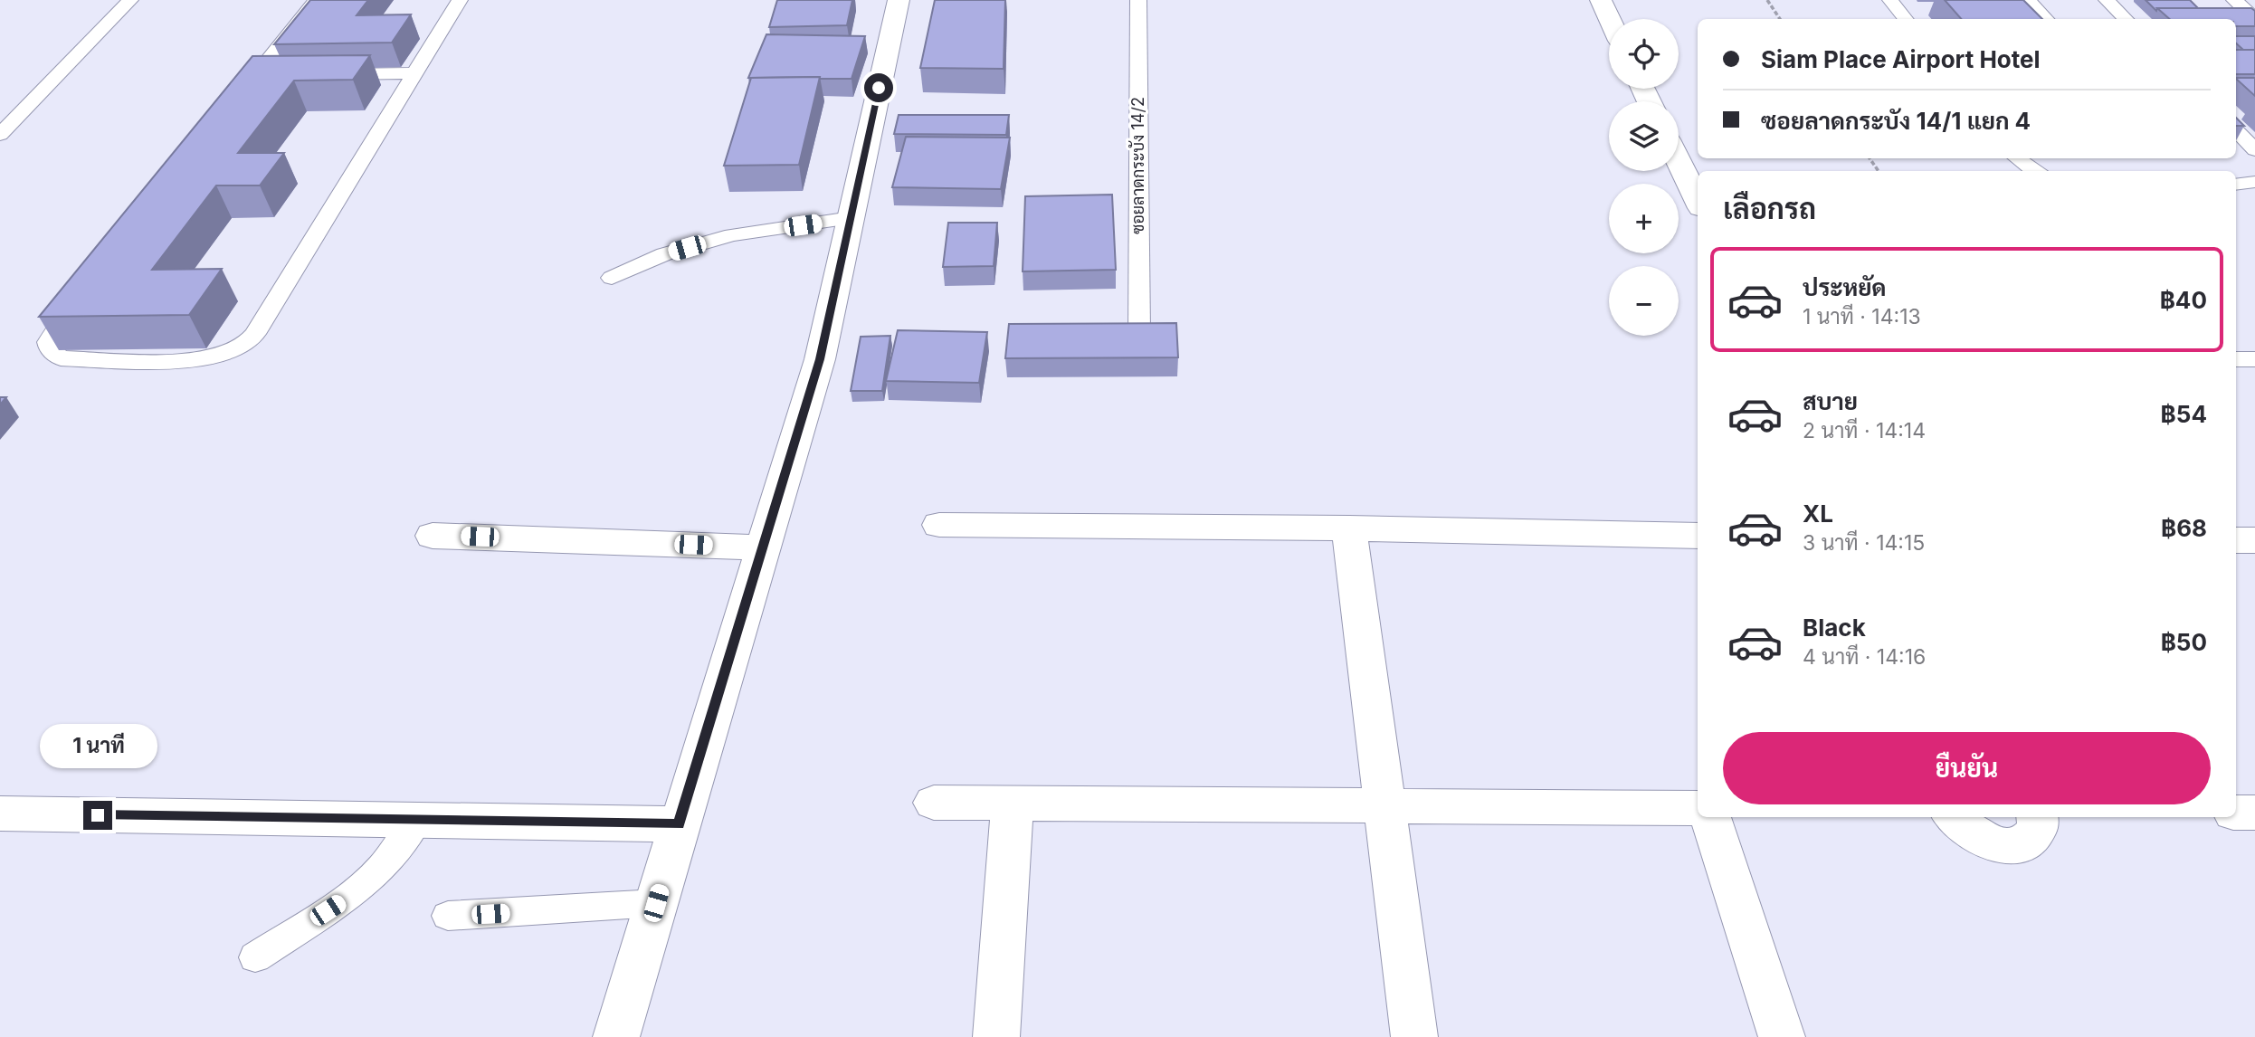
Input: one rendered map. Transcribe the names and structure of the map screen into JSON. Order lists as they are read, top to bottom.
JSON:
{
  "streets": {
    "lane": ["ซอยลาดกระบัง 14/2"]
  },
  "page": {
    "map_buttons": ["+", "−"],
    "banner": ["Siam Place Airport Hotel", "ซอยลาดกระบัง 14/1 แยก 4"],
    "heading": "เลือกรถ",
    "list": [
      {
        "name": "ประหยัด",
        "note": "1 นาที · 14:13",
        "value": "฿40"
      },
      {
        "name": "สบาย",
        "note": "2 นาที · 14:14",
        "value": "฿54"
      },
      {
        "name": "XL",
        "note": "3 นาที · 14:15",
        "value": "฿68"
      },
      {
        "name": "Black",
        "note": "4 นาที · 14:16",
        "value": "฿50"
      }
    ],
    "buttons": "ยืนยัน",
    "bubble": "1 นาที"
  }
}
